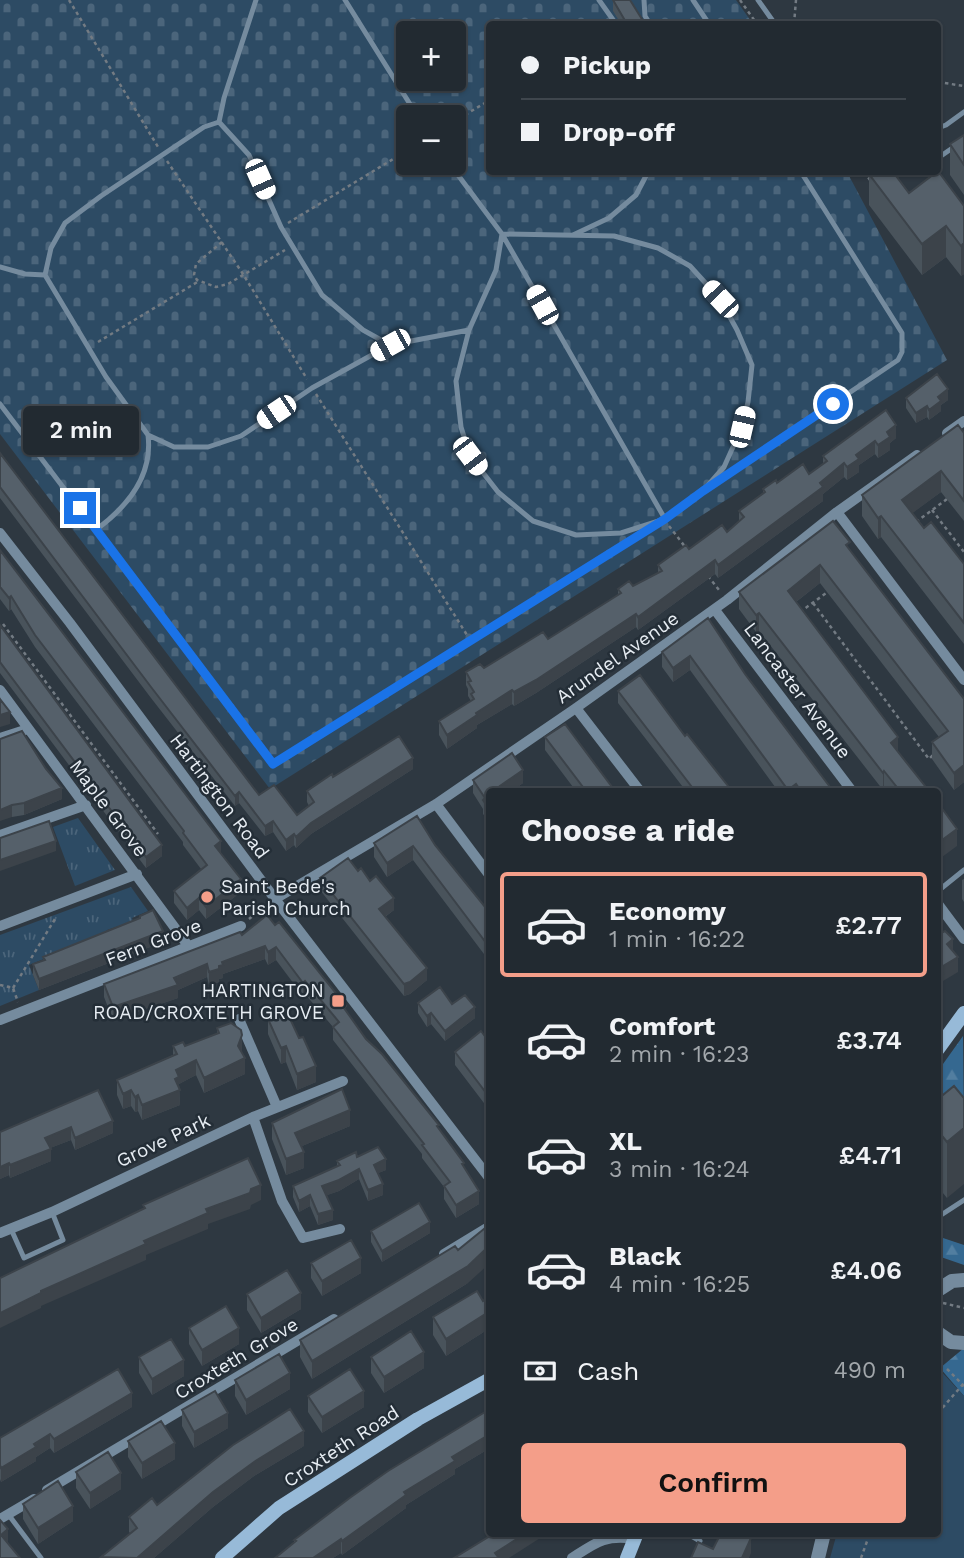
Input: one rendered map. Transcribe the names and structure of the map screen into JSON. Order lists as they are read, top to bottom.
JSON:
{
  "streets": {
    "main road": ["Croxteth Road"],
    "street": [
      "Arundel Avenue",
      "Lancaster Avenue",
      "Hartington Road",
      "Maple Grove",
      "Fern Grove",
      "Grove Park",
      "Croxteth Grove"
    ]
  },
  "crossings": [
    ["Arundel Avenue", "Lancaster Avenue"],
    ["Arundel Avenue", "Hartington Road"],
    ["Maple Grove", "Fern Grove"]
  ],
  "places": {
    "other": ["Saint Bede's Parish Church"],
    "transit": ["HARTINGTON ROAD/CROXTETH GROVE"]
  },
  "page": {
    "map_buttons": ["+", "−"],
    "banner": ["Pickup", "Drop-off"],
    "bubble": "2 min",
    "heading": "Choose a ride",
    "list": [
      {
        "name": "Economy",
        "note": "1 min · 16:22",
        "value": "£2.77"
      },
      {
        "name": "Comfort",
        "note": "2 min · 16:23",
        "value": "£3.74"
      },
      {
        "name": "XL",
        "note": "3 min · 16:24",
        "value": "£4.71"
      },
      {
        "name": "Black",
        "note": "4 min · 16:25",
        "value": "£4.06"
      }
    ],
    "pay": ["Cash", "490 m"],
    "buttons": "Confirm"
  }
}
